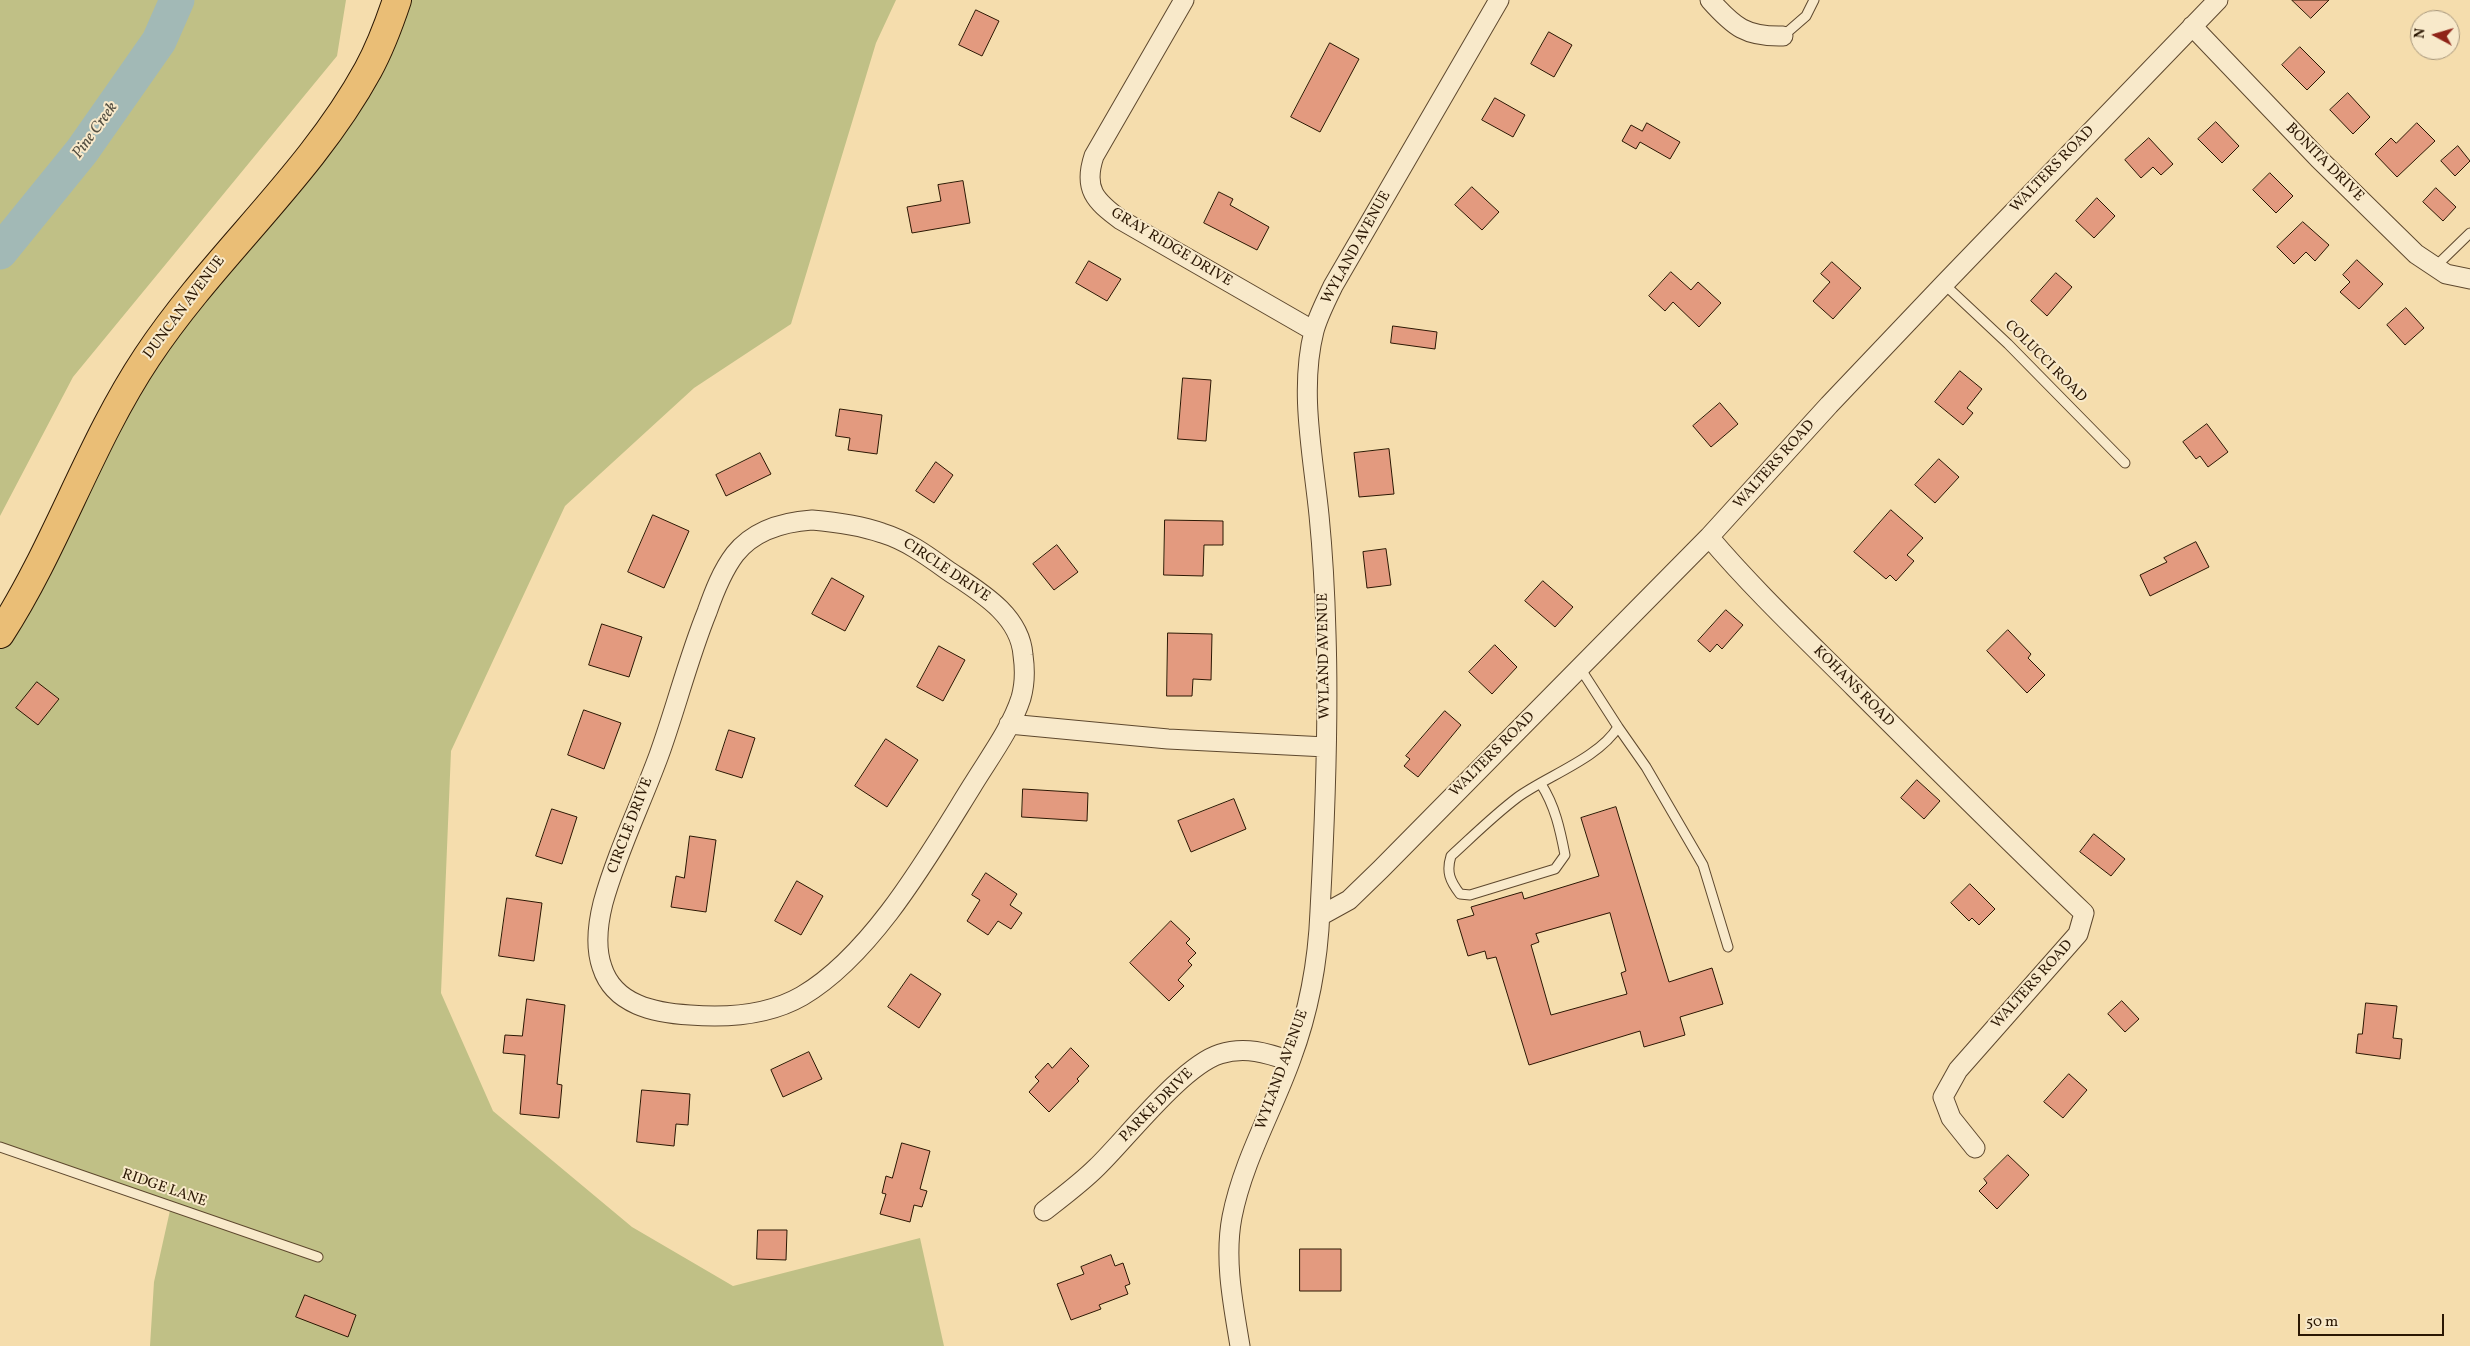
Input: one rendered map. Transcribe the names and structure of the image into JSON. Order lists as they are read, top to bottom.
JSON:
{
  "streets": {
    "main road": ["DUNCAN AVENUE"],
    "street": [
      "BONITA DRIVE",
      "WALTERS ROAD",
      "GRAY RIDGE DRIVE",
      "WYLAND AVENUE",
      "CIRCLE DRIVE",
      "KOHANS ROAD",
      "PARKE DRIVE"
    ],
    "lane": ["COLUCCI ROAD", "RIDGE LANE"]
  },
  "crossings": [
    ["BONITA DRIVE", "WALTERS ROAD"],
    ["WALTERS ROAD", "WYLAND AVENUE"],
    ["WALTERS ROAD", "COLUCCI ROAD"],
    ["WALTERS ROAD", "KOHANS ROAD"],
    ["GRAY RIDGE DRIVE", "WYLAND AVENUE"],
    ["WYLAND AVENUE", "PARKE DRIVE"]
  ],
  "water": ["Pine Creek"],
  "scale_bar": "50 m",
  "north": "left"
}
